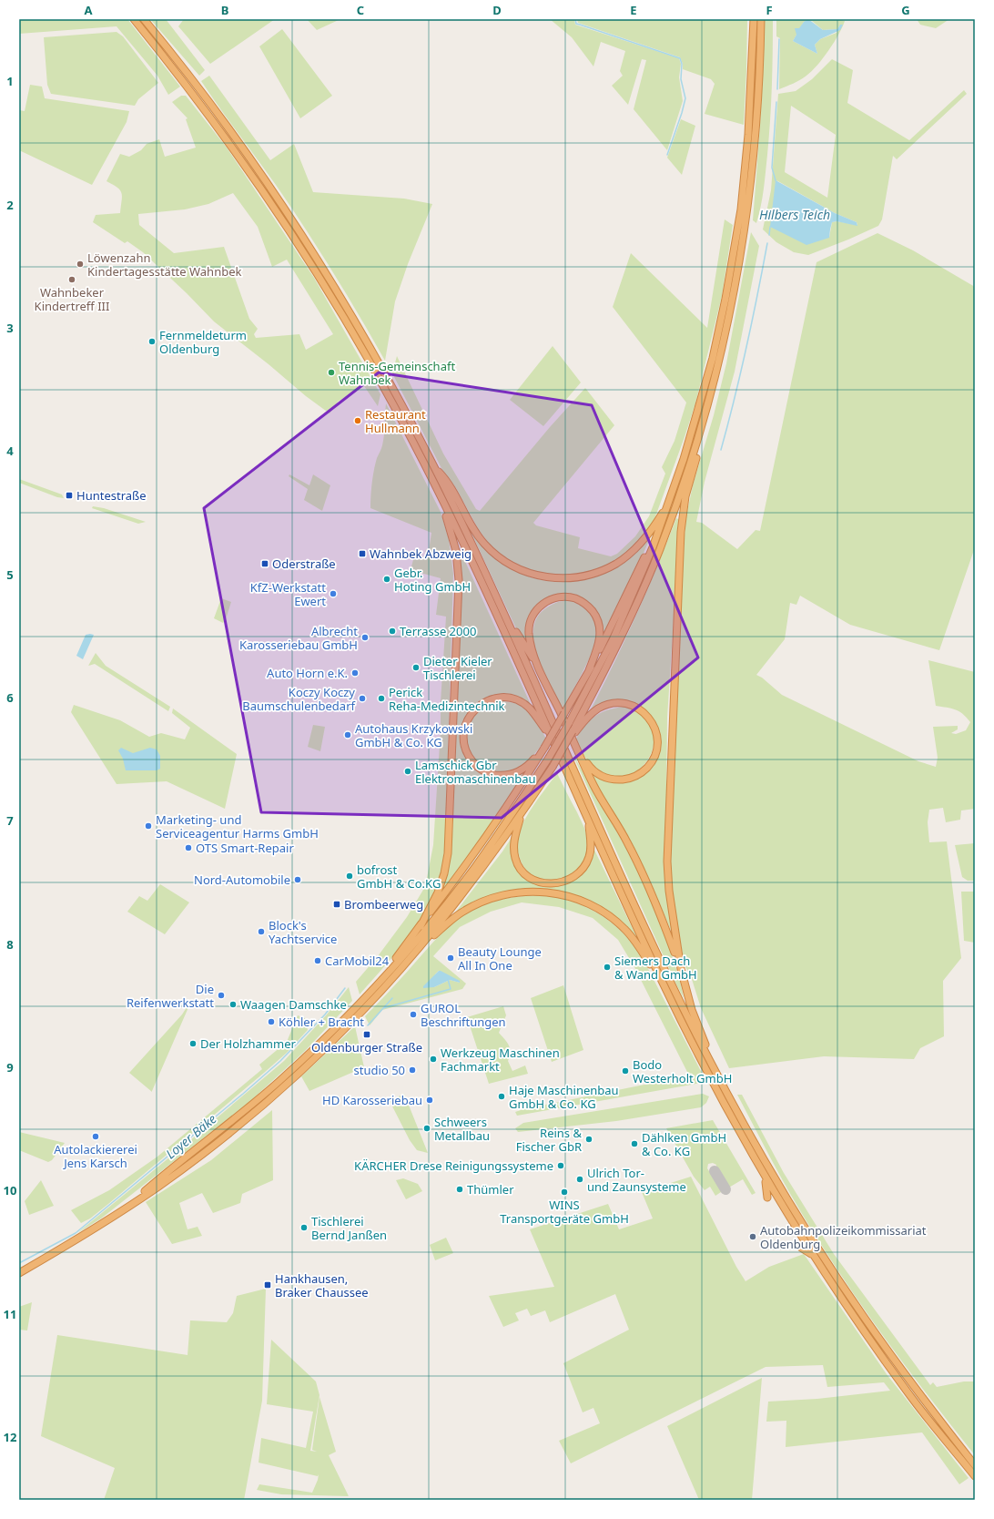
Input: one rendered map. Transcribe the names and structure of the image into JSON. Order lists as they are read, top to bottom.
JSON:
{
  "water": ["Hilbers Teich", "Loyer Bäke"],
  "places": {
    "other": [
      "Löwenzahn Kindertagesstätte Wahnbek",
      "Wahnbeker Kindertreff III",
      "Fernmeldeturm Oldenburg",
      "Tennis-Gemeinschaft Wahnbek",
      "Restaurant Hullmann",
      "Gebr. Hoting GmbH",
      "KfZ-Werkstatt Ewert",
      "Terrasse 2000",
      "Albrecht Karosseriebau GmbH",
      "Dieter Kieler Tischlerei",
      "Auto Horn e.K.",
      "Koczy Koczy Baumschulenbedarf",
      "Perick Reha-Medizintechnik",
      "Autohaus Krzykowski GmbH & Co. KG",
      "Lamschick Gbr Elektromaschinenbau",
      "Marketing- und Serviceagentur Harms GmbH",
      "OTS Smart-Repair",
      "bofrost GmbH & Co.KG",
      "Nord-Automobile",
      "Block's Yachtservice",
      "Beauty Lounge All In One",
      "CarMobil24",
      "Siemers Dach & Wand GmbH",
      "Die Reifenwerkstatt",
      "Waagen Damschke",
      "GUROL Beschriftungen",
      "Köhler + Bracht",
      "Der Holzhammer",
      "Werkzeug Maschinen Fachmarkt",
      "studio 50",
      "Bodo Westerholt GmbH",
      "Haje Maschinenbau GmbH & Co. KG",
      "HD Karosseriebau",
      "Schweers Metallbau",
      "Autolackiererei Jens Karsch",
      "Reins & Fischer GbR",
      "Dählken GmbH & Co. KG",
      "KÄRCHER Drese Reinigungssysteme",
      "Ulrich Tor- und Zaunsysteme",
      "Thümler",
      "WINS Transportgeräte GmbH",
      "Tischlerei Bernd Janßen",
      "Autobahnpolizeikommissariat Oldenburg"
    ],
    "transit": [
      "Huntestraße",
      "Wahnbek Abzweig",
      "Oderstraße",
      "Brombeerweg",
      "Oldenburger Straße",
      "Hankhausen, Braker Chaussee"
    ]
  },
  "grid": {
    "columns": [
      "A",
      "B",
      "C",
      "D",
      "E",
      "F",
      "G"
    ],
    "rows": [
      "1",
      "2",
      "3",
      "4",
      "5",
      "6",
      "7",
      "8",
      "9",
      "10",
      "11",
      "12"
    ]
  }
}
